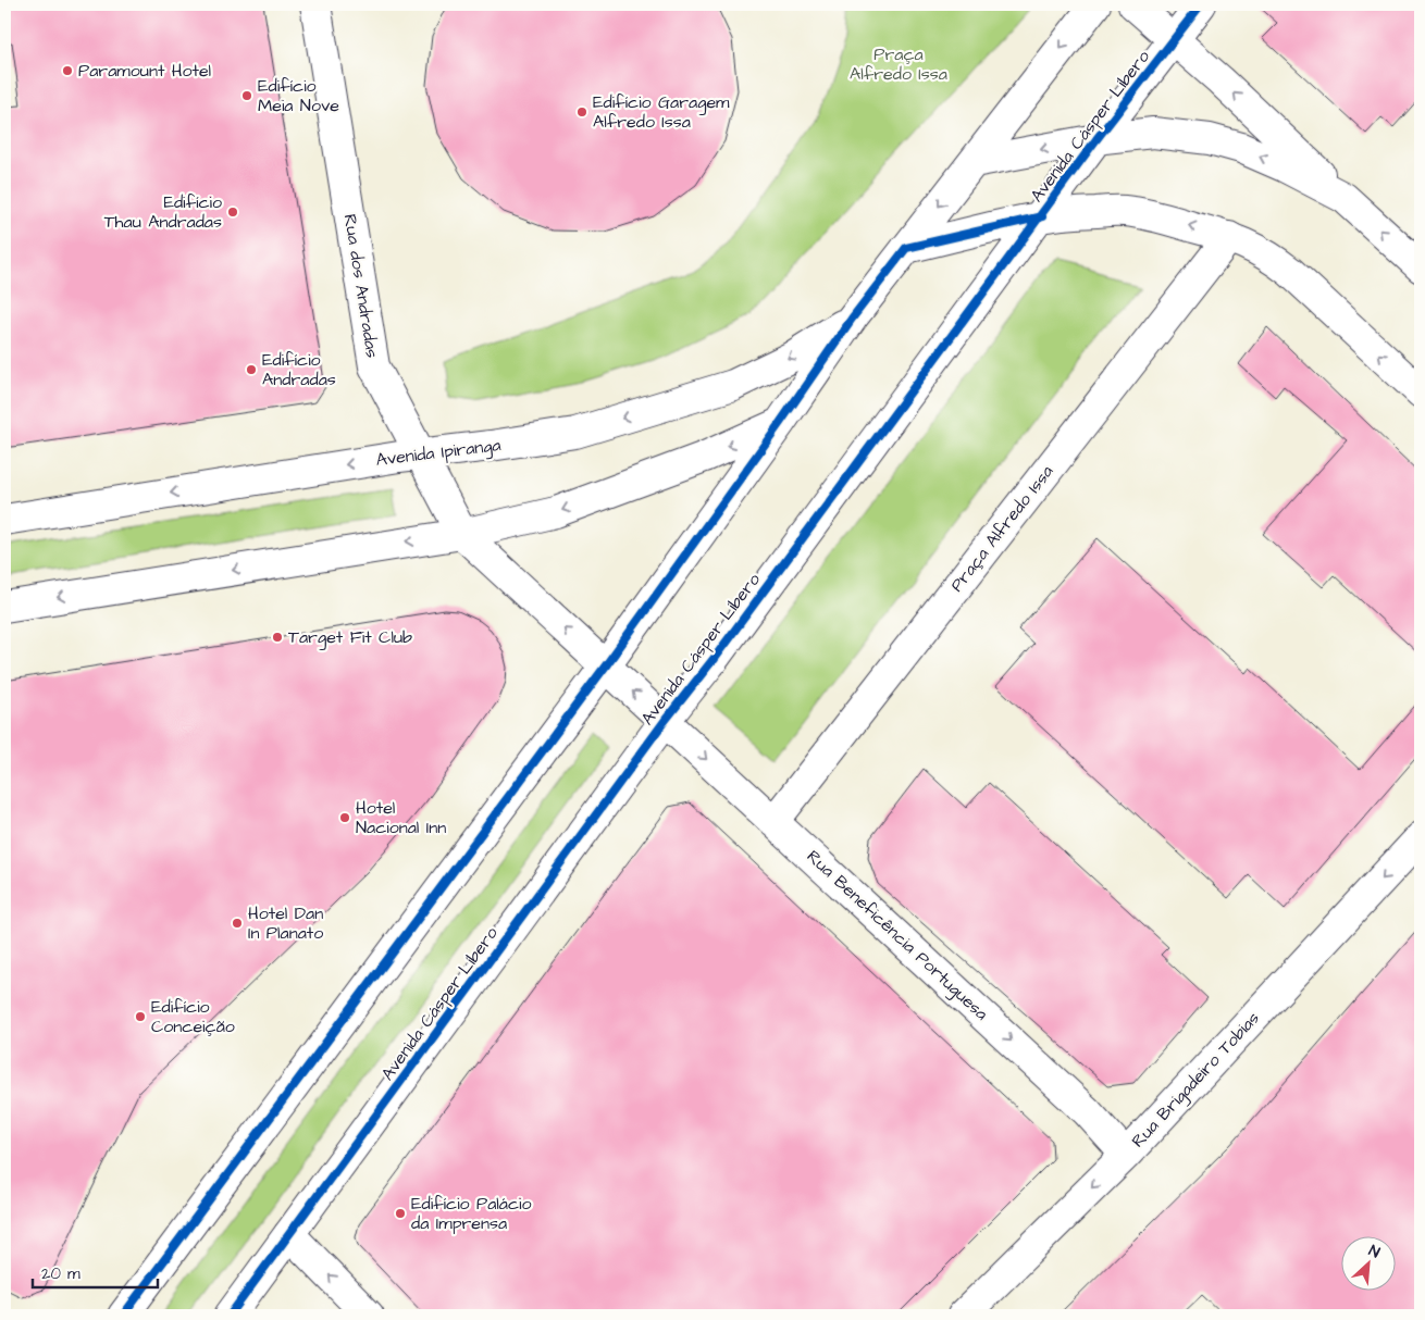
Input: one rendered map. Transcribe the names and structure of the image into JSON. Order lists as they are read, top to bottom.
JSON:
{
  "streets": {
    "main road": [
      "Avenida Cásper Líbero",
      "Rua dos Andradas",
      "Avenida Ipiranga",
      "Praça Alfredo Issa",
      "Rua Beneficência Portuguesa",
      "Rua Brigadeiro Tobias"
    ]
  },
  "crossings": [
    ["Avenida Cásper Líbero", "Rua dos Andradas"],
    ["Avenida Cásper Líbero", "Rua Beneficência Portuguesa"],
    ["Rua dos Andradas", "Avenida Ipiranga"],
    ["Rua dos Andradas", "Rua Beneficência Portuguesa"],
    ["Praça Alfredo Issa", "Rua Beneficência Portuguesa"],
    ["Rua Beneficência Portuguesa", "Rua Brigadeiro Tobias"]
  ],
  "one_way": ["Rua Beneficência Portuguesa", "Rua Brigadeiro Tobias"],
  "parks": ["Praça Alfredo Issa"],
  "places": [
    "Paramount Hotel",
    "Edifício Meia Nove",
    "Edifício Garagem Alfredo Issa",
    "Edifício Thau Andradas",
    "Edifício Andradas",
    "Target Fit Club",
    "Hotel Nacional Inn",
    "Hotel Dan In Planato",
    "Edifício Conceição",
    "Edifício Palácio da Imprensa"
  ],
  "scale_bar": "20 m",
  "north": "top right"
}
